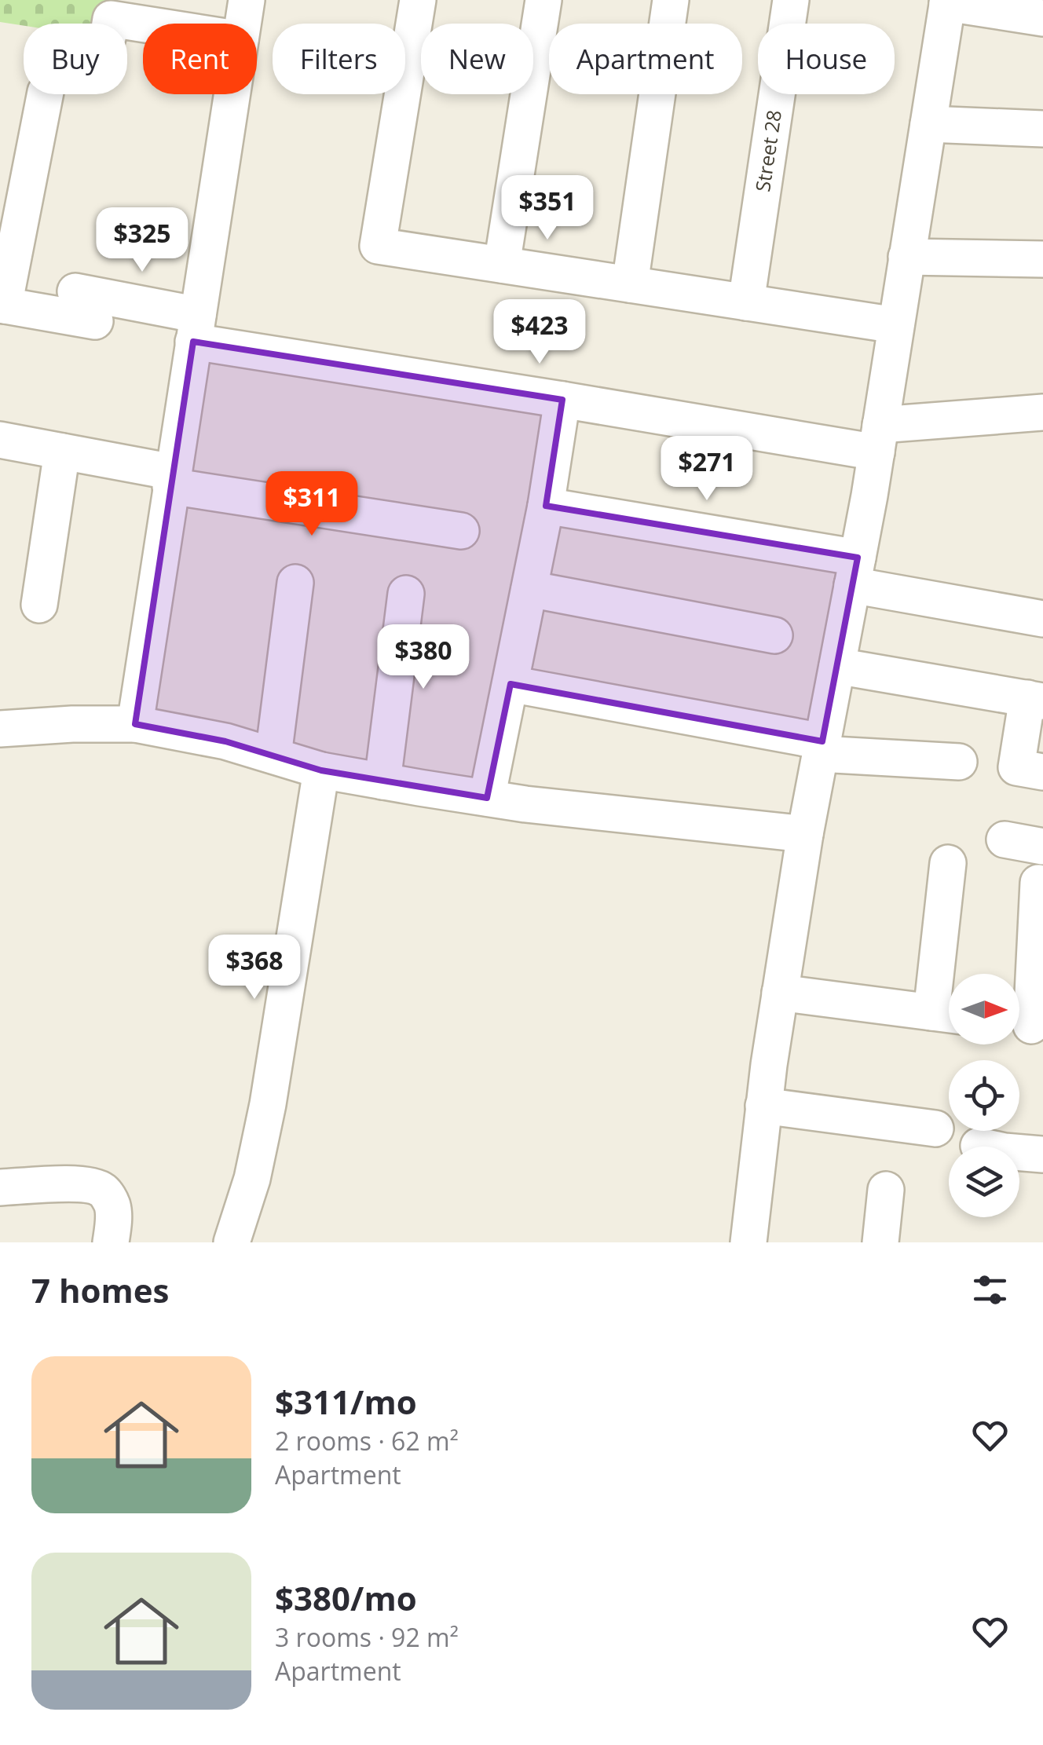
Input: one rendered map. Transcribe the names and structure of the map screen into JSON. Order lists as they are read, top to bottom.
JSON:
{
  "streets": {
    "street": ["Street 28"]
  },
  "north": "right",
  "page": {
    "chip": [
      "Buy",
      "Rent",
      "Filters",
      "New",
      "Apartment",
      "House"
    ],
    "price": [
      "$351",
      "$325",
      "$423",
      "$271",
      "$311",
      "$380",
      "$368"
    ],
    "heading": "7 homes",
    "list": [
      {
        "name": "$311/mo",
        "note": "2 rooms · 62 m² · Apartment"
      },
      {
        "name": "$380/mo",
        "note": "3 rooms · 92 m² · Apartment"
      }
    ]
  }
}
